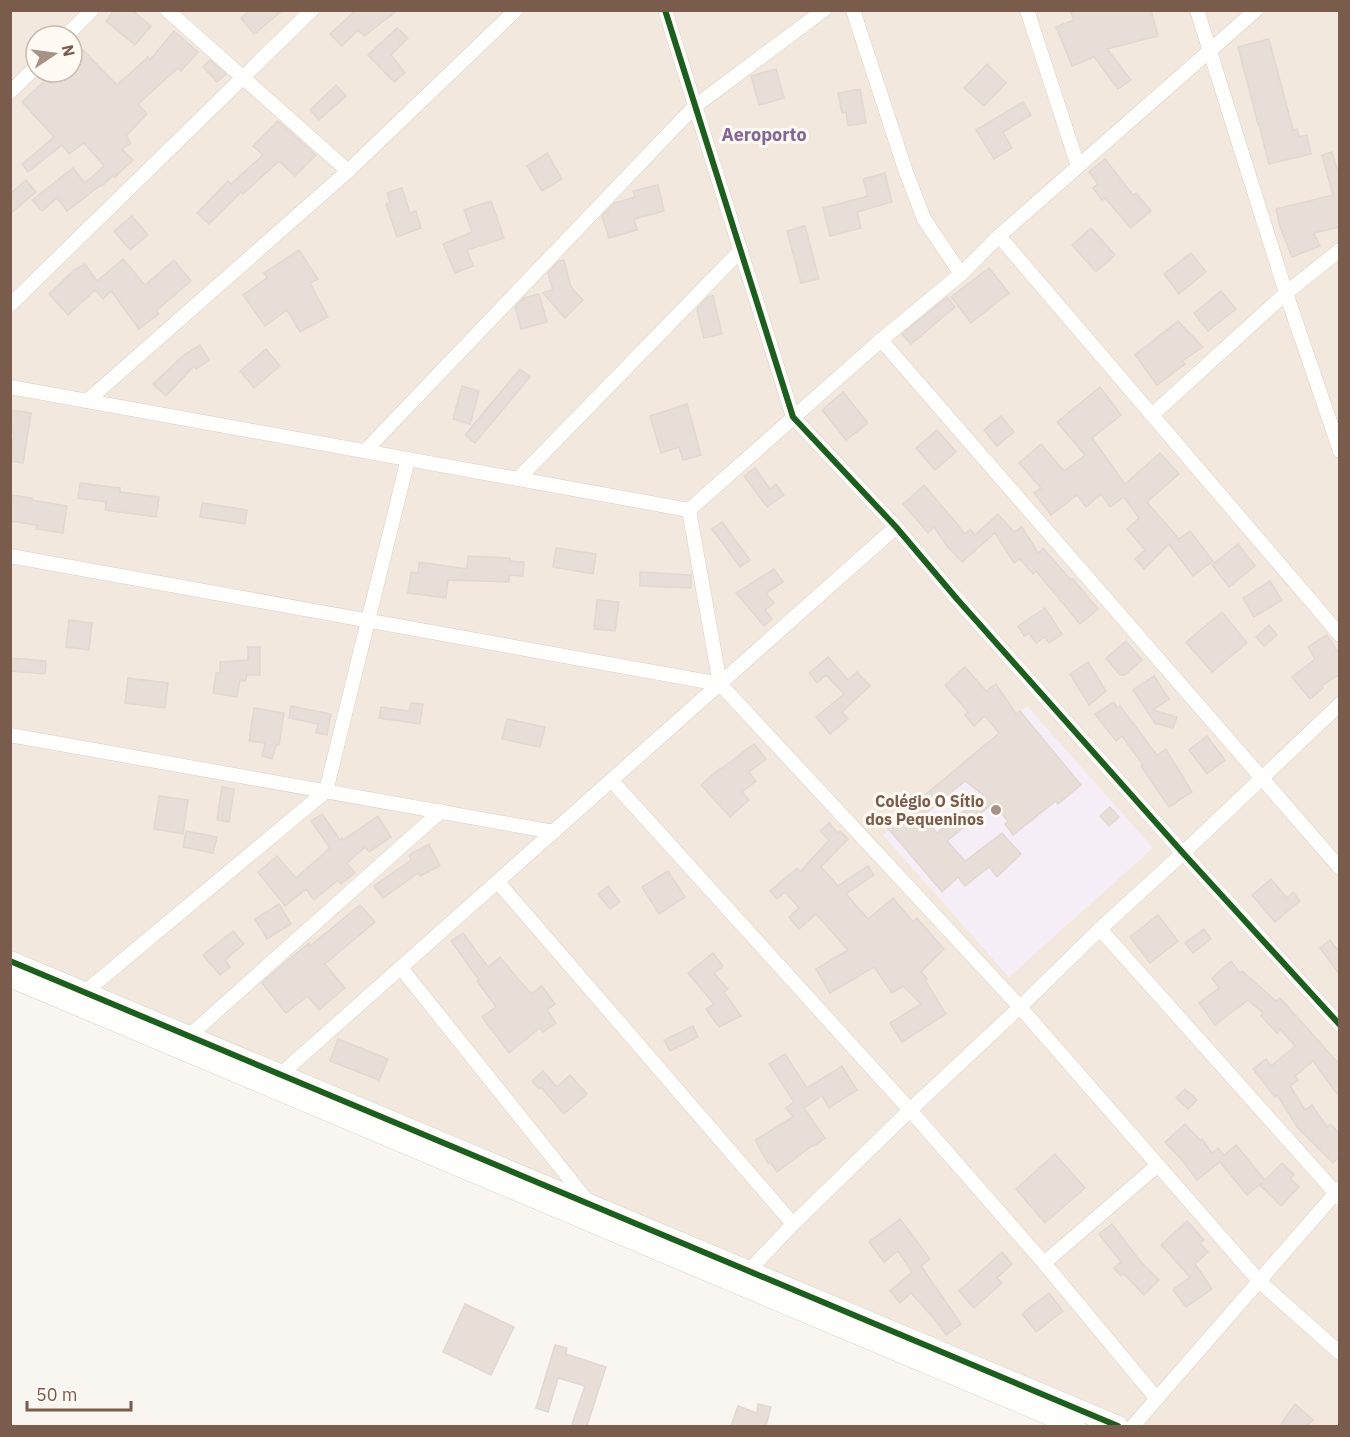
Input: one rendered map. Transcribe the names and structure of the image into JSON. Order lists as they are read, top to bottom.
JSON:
{
  "districts": ["Aeroporto"],
  "places": ["Colégio O Sítio dos Pequeninos"],
  "scale_bar": "50 m",
  "north": "right"
}
